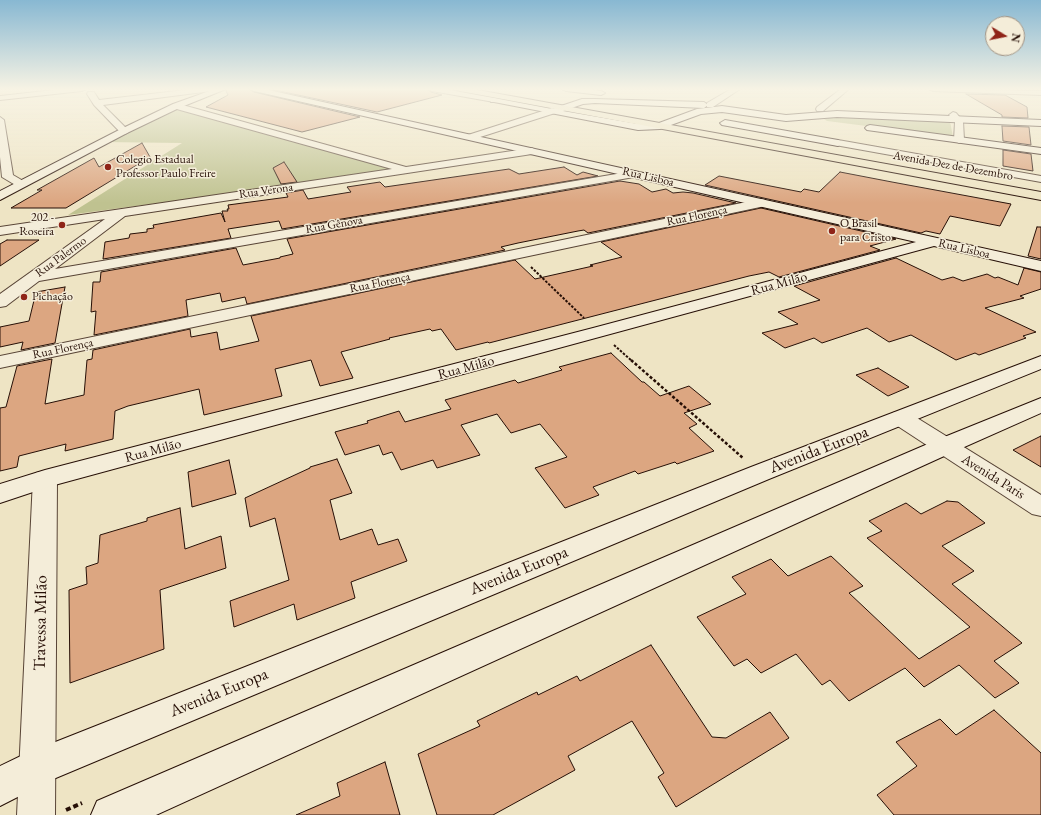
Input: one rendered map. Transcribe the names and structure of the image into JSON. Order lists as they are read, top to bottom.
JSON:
{
  "streets": {
    "highway": ["Avenida Dez de Dezembro"],
    "main road": ["Rua Lisboa", "Rua Milão", "Avenida Europa"],
    "street": [
      "Rua Verona",
      "Rua Florença",
      "Rua Gênova",
      "Rua Palermo",
      "Avenida Paris",
      "Travessa Milão"
    ]
  },
  "crossings": [
    ["Rua Lisboa", "Rua Verona"],
    ["Rua Lisboa", "Rua Florença"],
    ["Rua Lisboa", "Rua Gênova"],
    ["Rua Lisboa", "Rua Milão"],
    ["Rua Verona", "Rua Palermo"],
    ["Rua Gênova", "Rua Palermo"],
    ["Rua Milão", "Travessa Milão"],
    ["Avenida Europa", "Avenida Paris"],
    ["Avenida Europa", "Travessa Milão"]
  ],
  "places": [
    "Colegio Estadual Professor Paulo Freire",
    "202 - Roseira",
    "O Brasil para Cristo",
    "Pichação"
  ],
  "north": "right"
}
